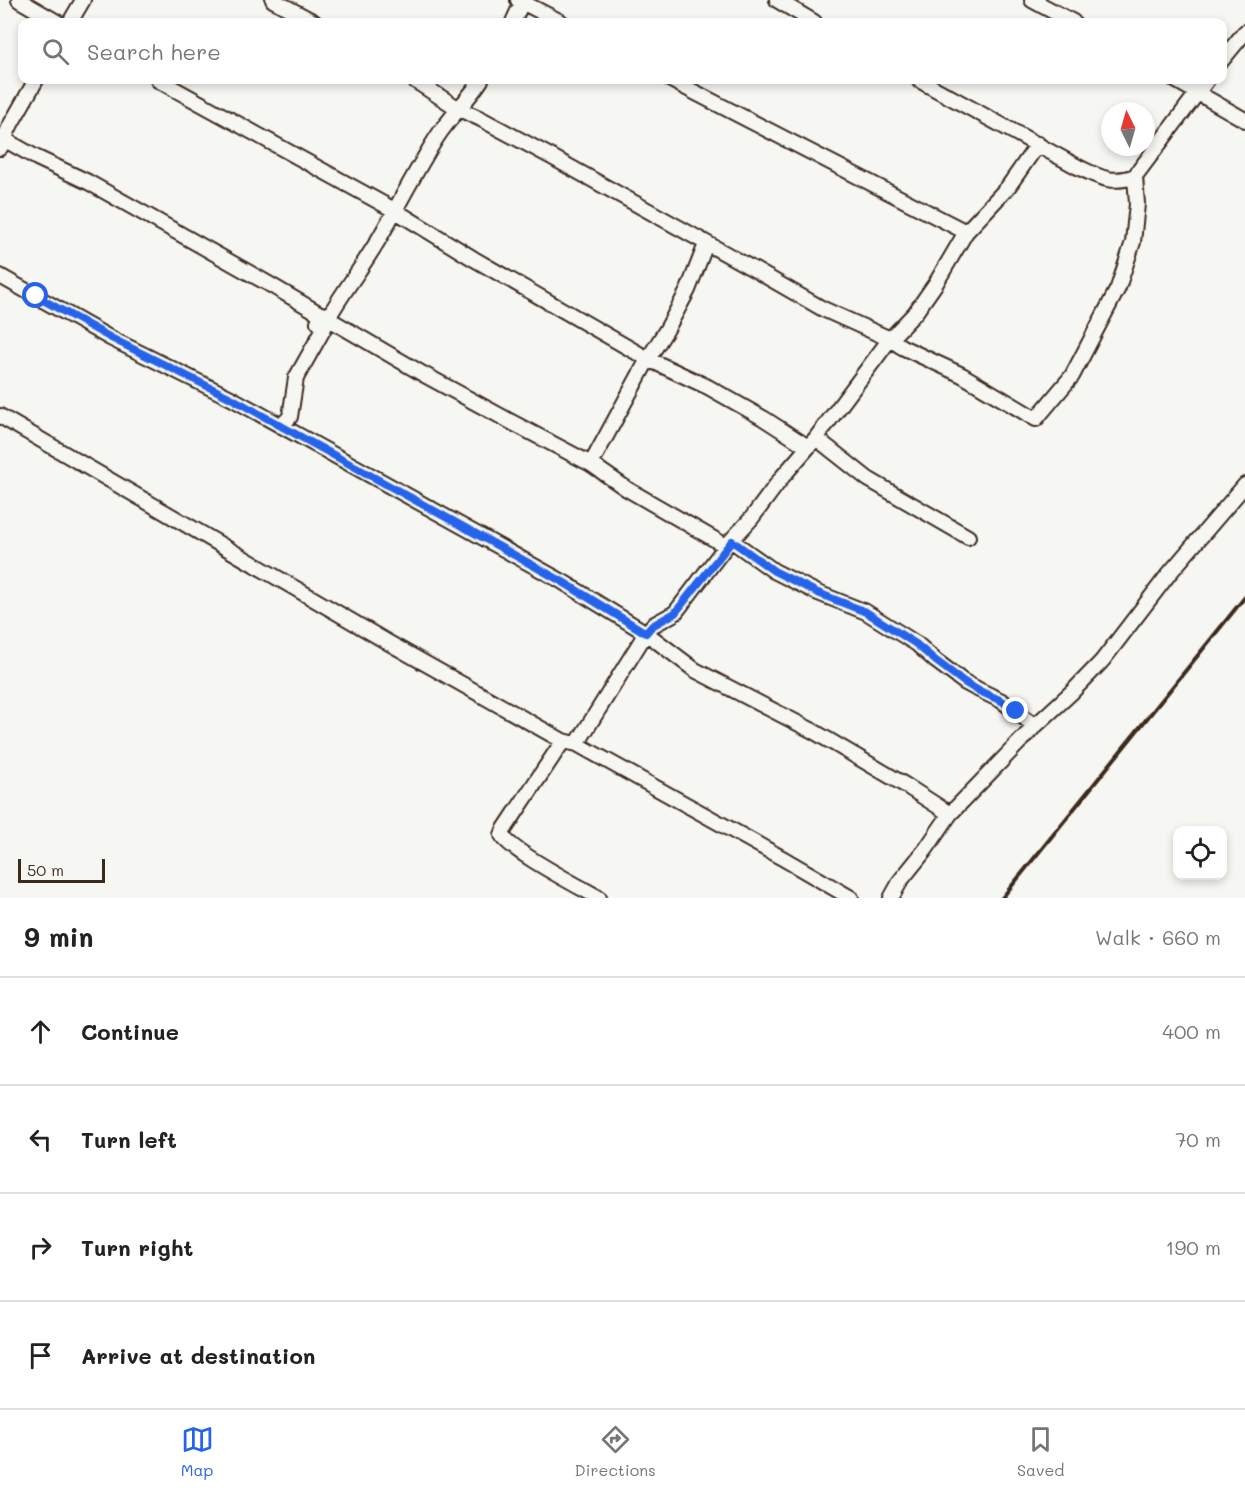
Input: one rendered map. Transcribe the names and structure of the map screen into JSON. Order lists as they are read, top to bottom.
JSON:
{
  "scale_bar": "50 m",
  "north": "top",
  "page": {
    "search": "Search here",
    "scale": "50 m",
    "heading": ["9 min", "Walk · 660 m"],
    "list": [
      ["Continue", "400 m"],
      ["Turn left", "70 m"],
      ["Turn right", "190 m"],
      "Arrive at destination"
    ],
    "nav": ["Map", "Directions", "Saved"]
  }
}
